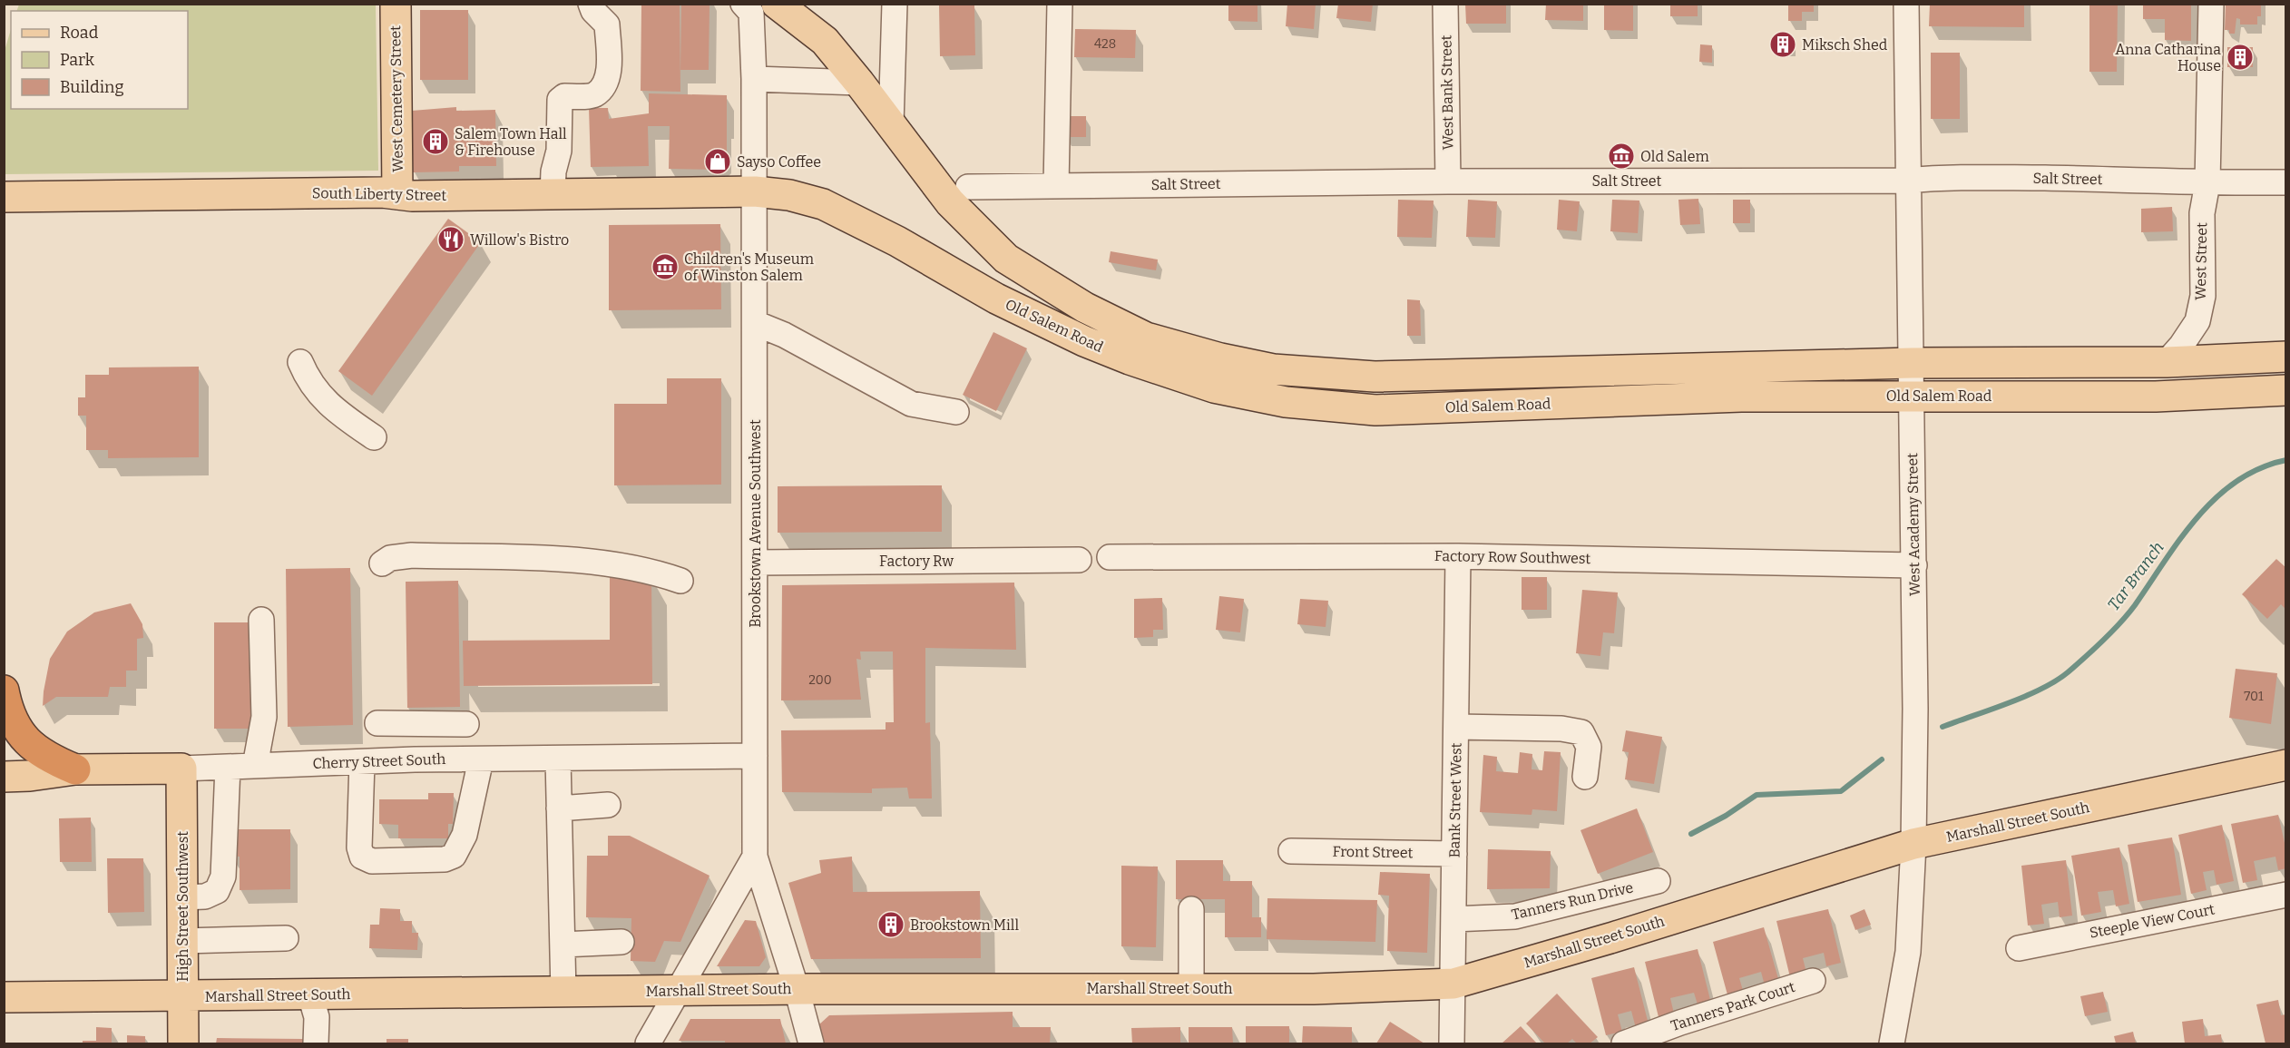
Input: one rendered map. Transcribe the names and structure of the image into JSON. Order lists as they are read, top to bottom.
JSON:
{
  "streets": {
    "main road": [
      "West Cemetery Street",
      "South Liberty Street",
      "Old Salem Road",
      "Cherry Street South",
      "Marshall Street South",
      "High Street Southwest"
    ],
    "street": [
      "West Bank Street",
      "Salt Street",
      "West Street",
      "Brookstown Avenue Southwest",
      "West Academy Street",
      "Factory Row Southwest",
      "Factory Rw",
      "Bank Street West",
      "Front Street",
      "Tanners Run Drive",
      "Steeple View Court",
      "Tanners Park Court"
    ]
  },
  "crossings": [
    ["West Bank Street", "Salt Street"],
    ["West Cemetery Street", "South Liberty Street"],
    ["Salt Street", "West Street"],
    ["Salt Street", "West Academy Street"],
    ["South Liberty Street", "Old Salem Road"],
    ["South Liberty Street", "Brookstown Avenue Southwest"],
    ["West Street", "Old Salem Road"],
    ["Old Salem Road", "Brookstown Avenue Southwest"],
    ["Old Salem Road", "West Academy Street"],
    ["Brookstown Avenue Southwest", "Factory Rw"],
    ["Brookstown Avenue Southwest", "Cherry Street South"],
    ["Brookstown Avenue Southwest", "Marshall Street South"],
    ["West Academy Street", "Factory Row Southwest"],
    ["West Academy Street", "Marshall Street South"],
    ["Factory Row Southwest", "Bank Street West"],
    ["Cherry Street South", "High Street Southwest"],
    ["Bank Street West", "Marshall Street South"],
    ["Bank Street West", "Front Street"],
    ["Bank Street West", "Tanners Run Drive"],
    ["Marshall Street South", "High Street Southwest"]
  ],
  "water": ["Tar Branch"],
  "places": {
    "building": [
      "Miksch Shed",
      "Anna Catharina House",
      "Salem Town Hall & Firehouse",
      "Brookstown Mill"
    ],
    "museum": ["Old Salem", "Children's Museum of Winston Salem"],
    "shop": ["Sayso Coffee"],
    "restaurant": ["Willow's Bistro"]
  },
  "house_numbers": ["428", "200", "701"],
  "legend": ["Road", "Park", "Building"]
}
